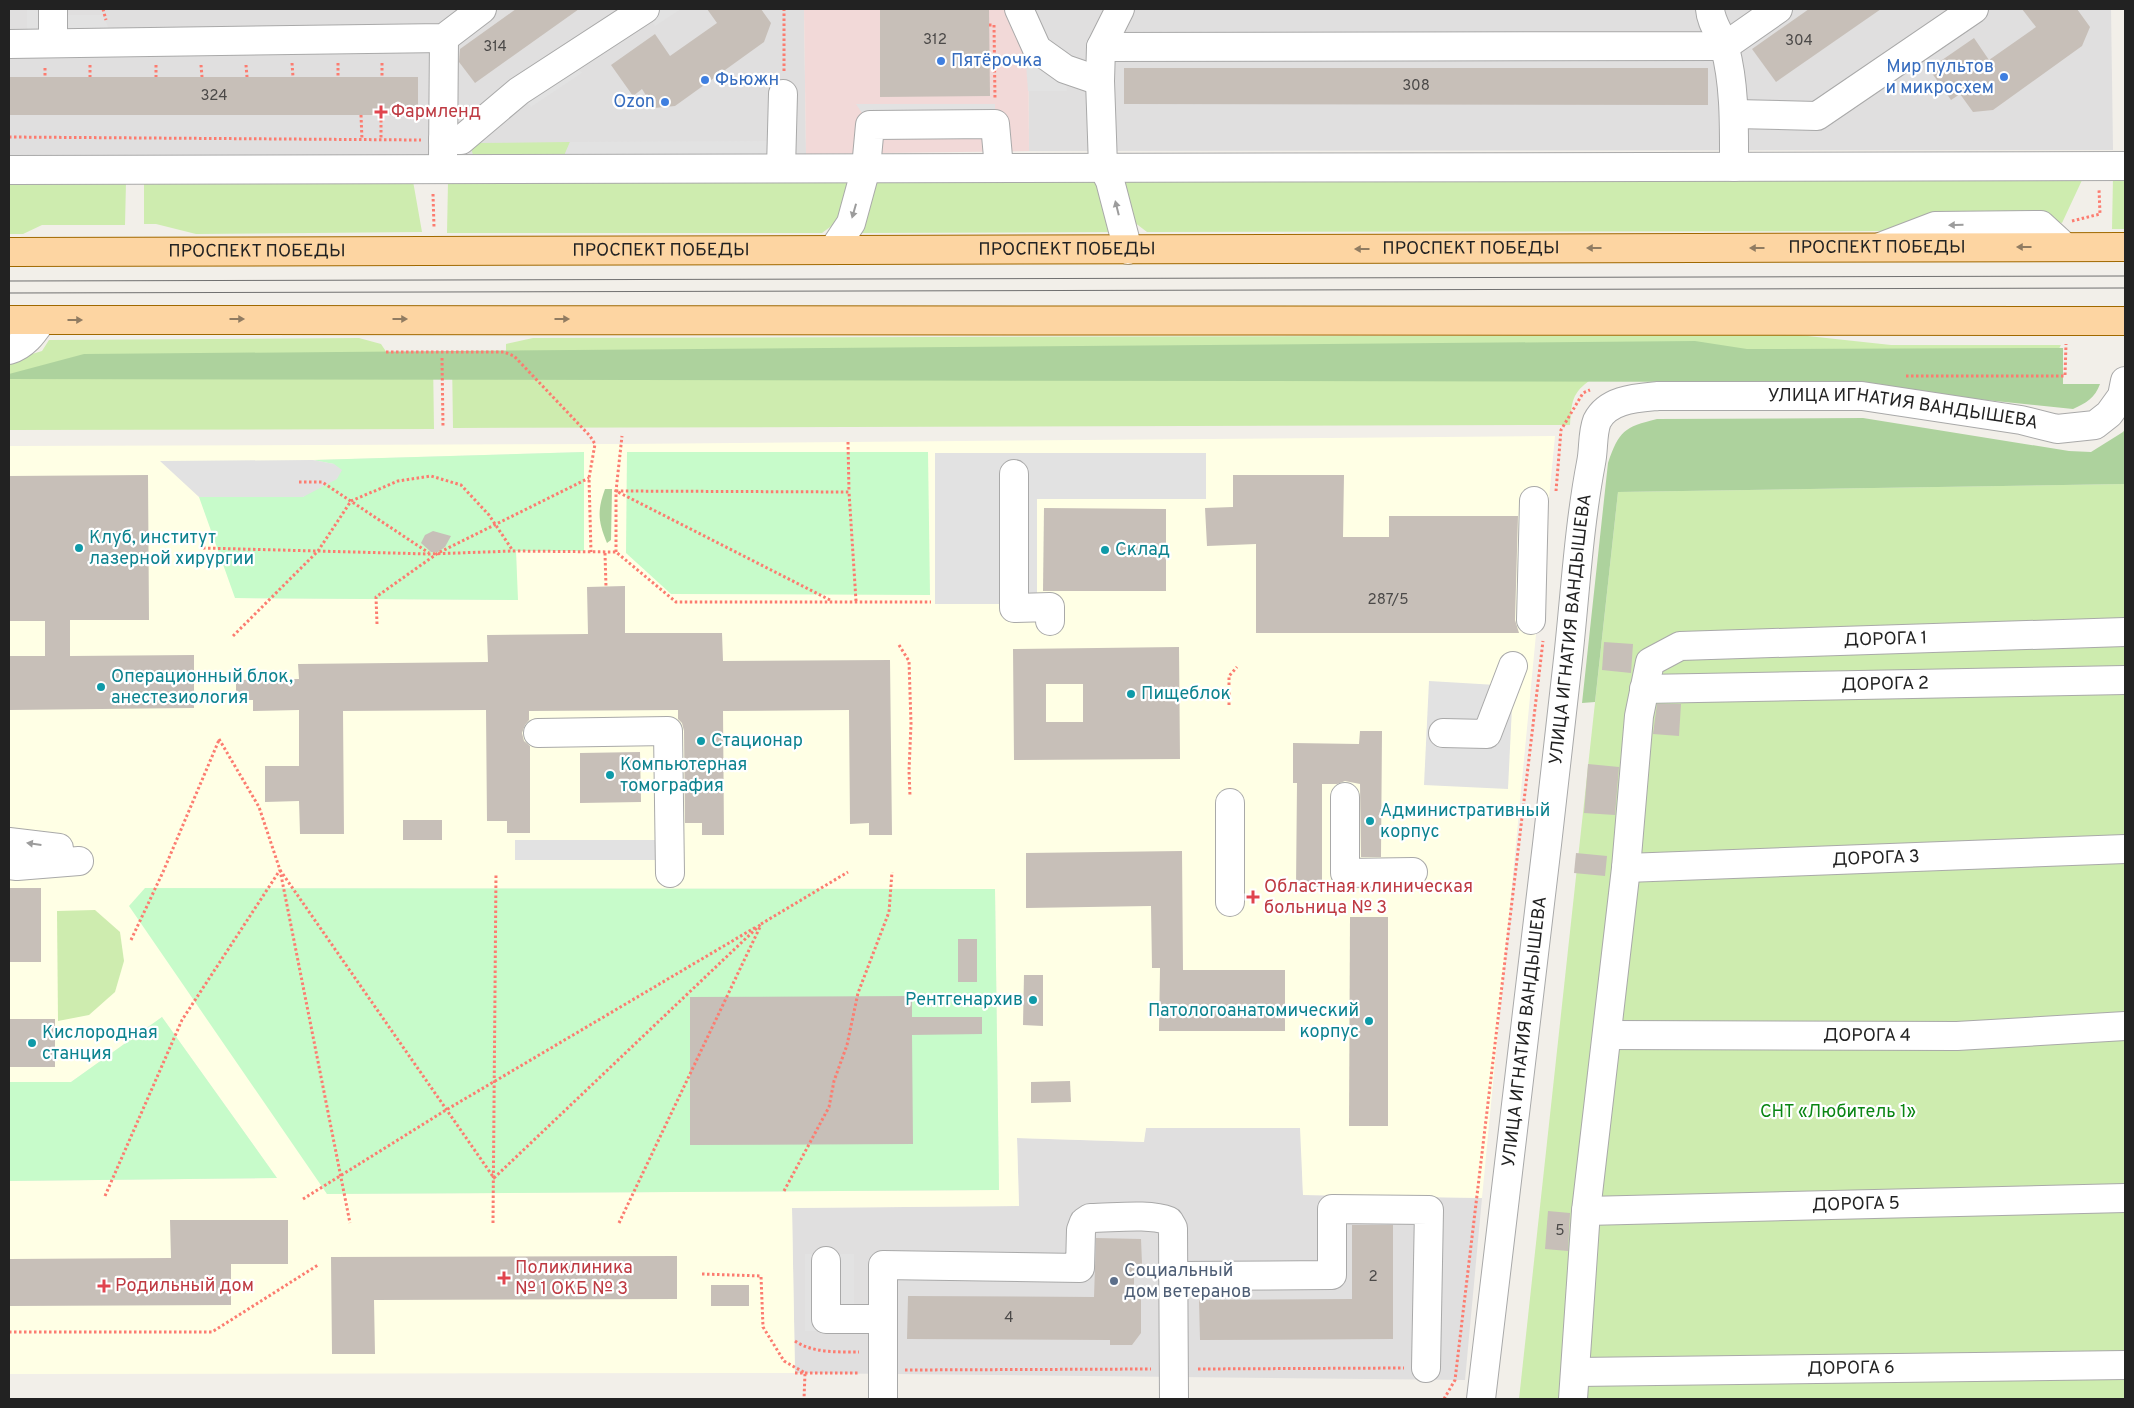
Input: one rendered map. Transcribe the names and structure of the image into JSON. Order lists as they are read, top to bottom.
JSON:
{
  "streets": {
    "main road": ["ПРОСПЕКТ ПОБЕДЫ"],
    "street": [
      "УЛИЦА ИГНАТИЯ ВАНДЫШЕВА",
      "ДОРОГА 1",
      "ДОРОГА 2",
      "ДОРОГА 3",
      "ДОРОГА 4",
      "ДОРОГА 5",
      "ДОРОГА 6"
    ]
  },
  "crossings": [
    ["ДОРОГА 1", "ДОРОГА 2"]
  ],
  "parks": ["СНТ «Любитель 1»"],
  "places": {
    "other": [
      "Пятёрочка",
      "Мир пультов и микросхем",
      "Фьюжн",
      "Ozon",
      "Клуб, институт лазерной хирургии",
      "Склад",
      "Операционный блок, анестезиология",
      "Пищеблок",
      "Стационар",
      "Компьютерная томография",
      "Административный корпус",
      "Рентгенархив",
      "Патологоанатомический корпус",
      "Кислородная станция",
      "Социальный дом ветеранов"
    ],
    "health": [
      "Фармленд",
      "Областная клиническая больница № 3",
      "Поликлиника № 1 ОКБ № 3",
      "Родильный дом"
    ]
  },
  "house_numbers": [
    "312",
    "304",
    "314",
    "308",
    "324",
    "287/5",
    "5",
    "2",
    "4"
  ]
}
